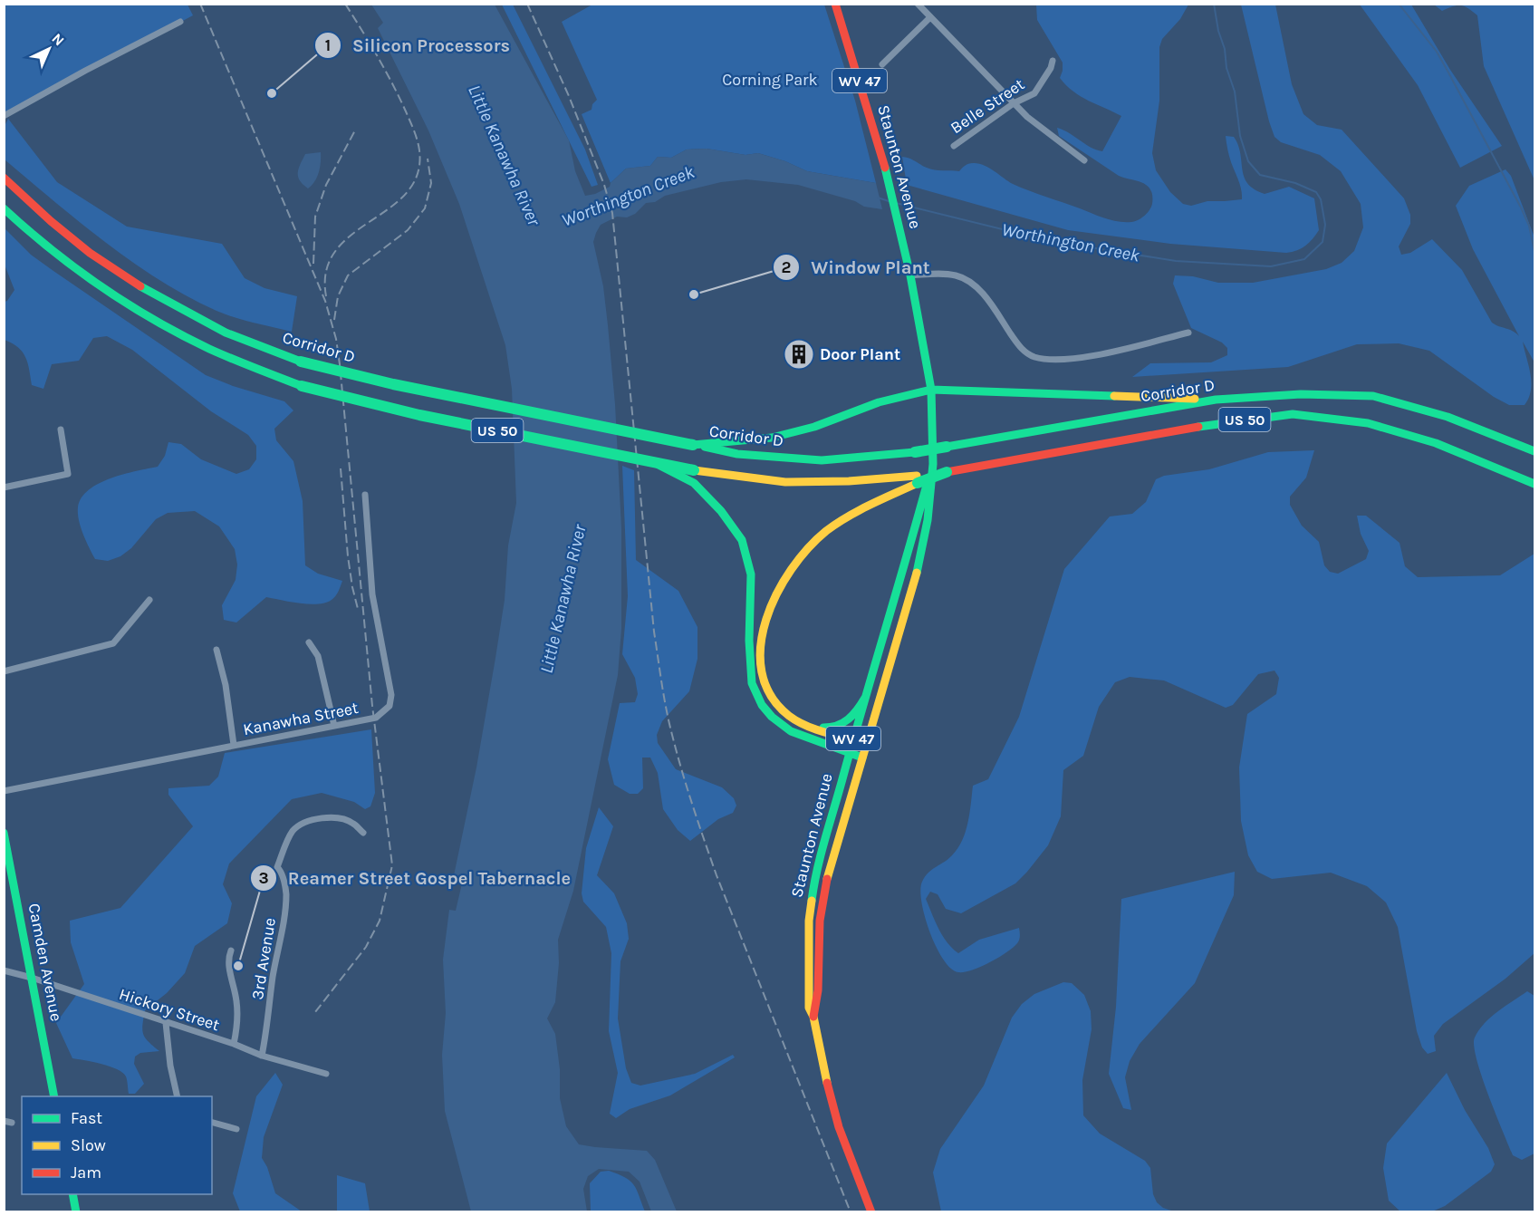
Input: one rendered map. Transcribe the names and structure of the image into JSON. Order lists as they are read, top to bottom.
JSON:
{
  "streets": {
    "main road": [
      "WV 47",
      "Staunton Avenue",
      "Corridor D",
      "US 50",
      "Camden Avenue"
    ],
    "street": [
      "Belle Street",
      "Kanawha Street",
      "3rd Avenue",
      "Hickory Street"
    ]
  },
  "crossings": [
    ["WV 47", "Staunton Avenue"],
    ["3rd Avenue", "Hickory Street"],
    ["Camden Avenue", "Hickory Street"]
  ],
  "water": ["Little Kanawha River", "Worthington Creek"],
  "parks": ["Corning Park"],
  "places": {
    "other": ["Silicon Processors", "Window Plant", "Reamer Street Gospel Tabernacle"],
    "building": ["Door Plant"]
  },
  "legend": ["Fast", "Slow", "Jam"],
  "north": "top right"
}
